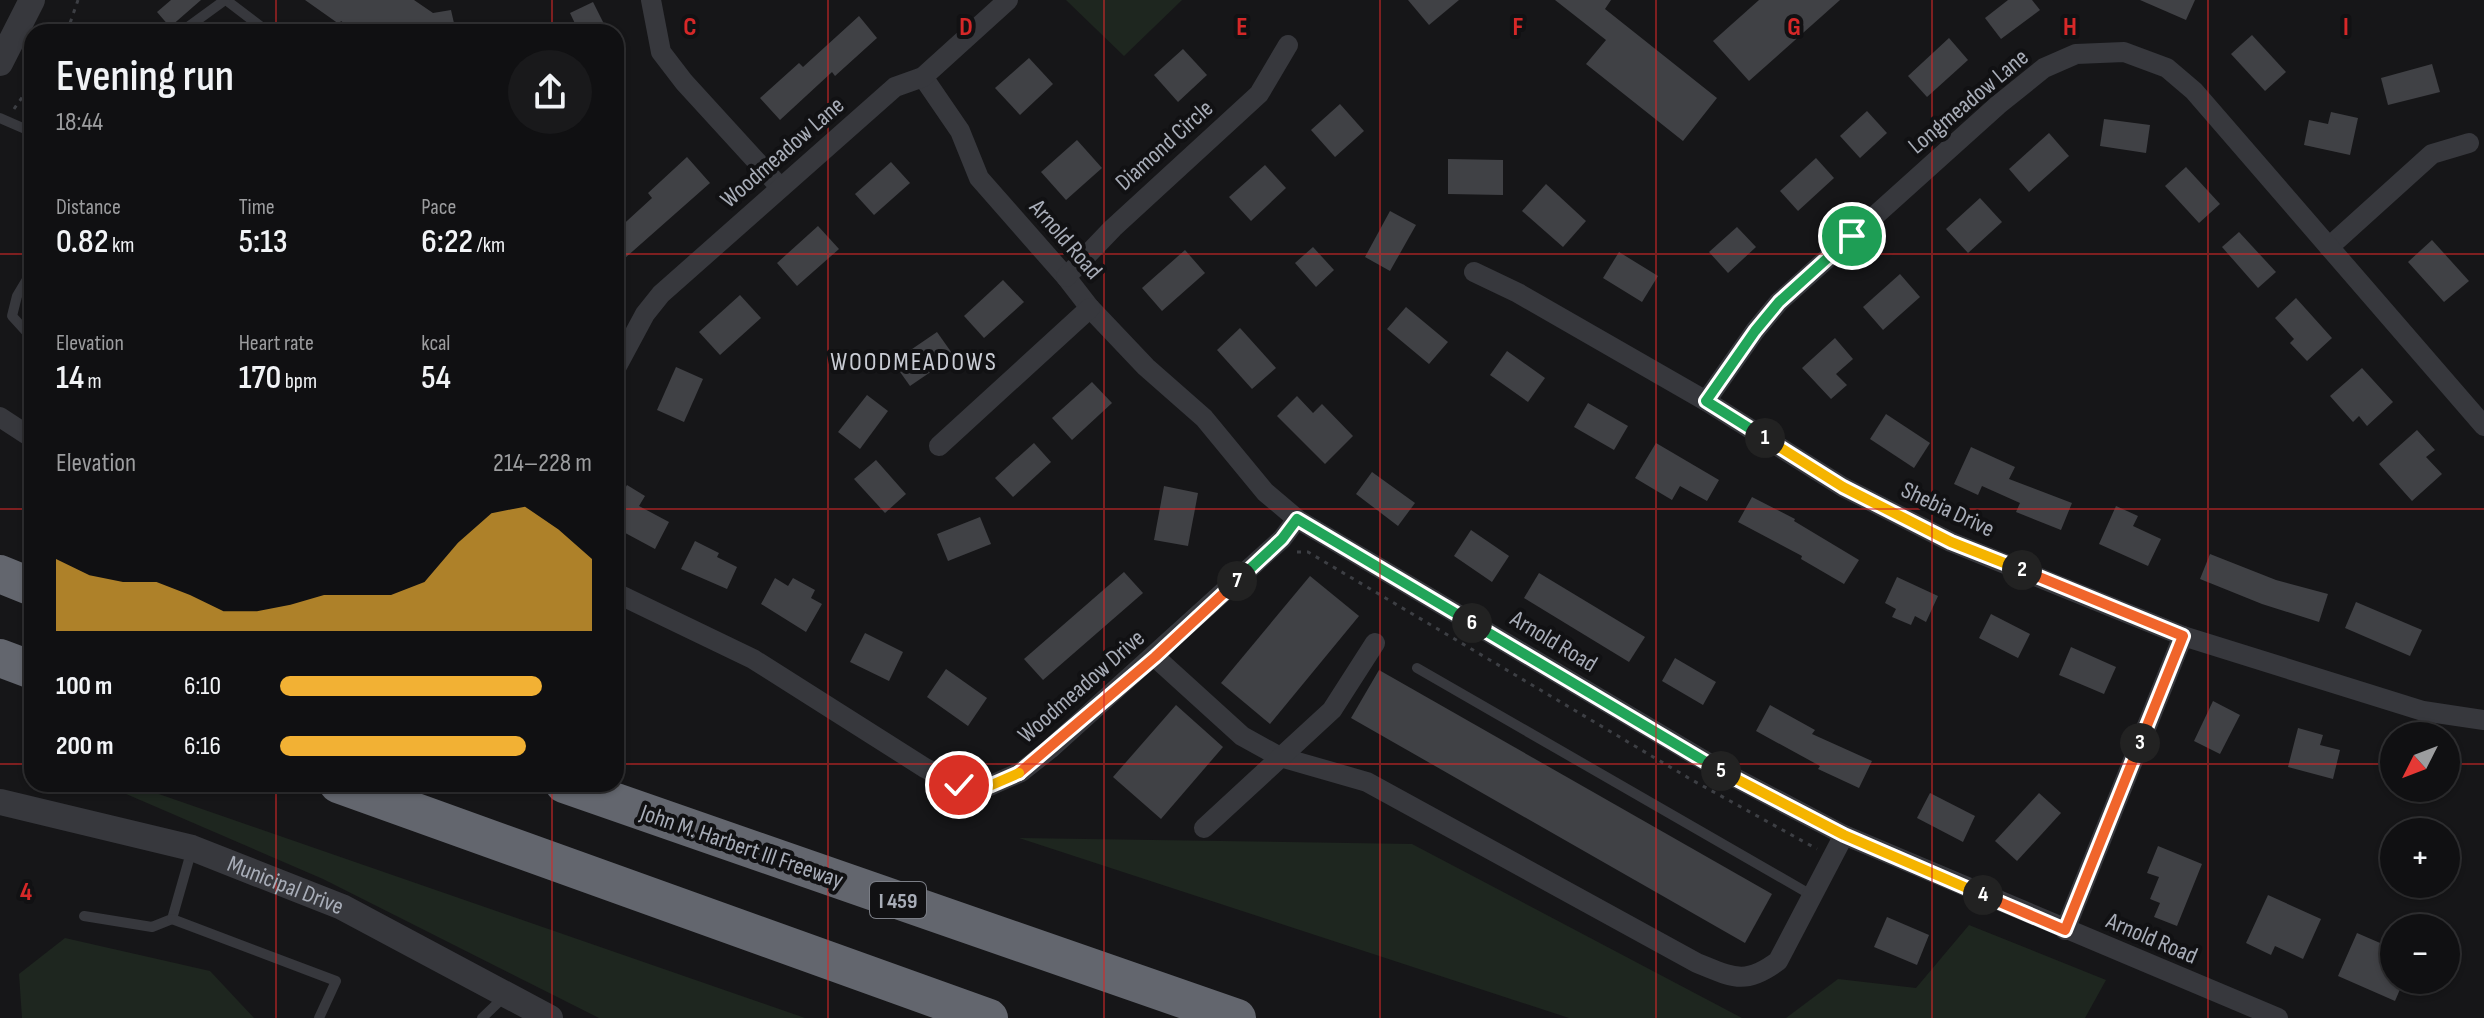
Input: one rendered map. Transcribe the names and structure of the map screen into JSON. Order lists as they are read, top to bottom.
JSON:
{
  "streets": {
    "highway": ["John M. Harbert III Freeway", "I 459"],
    "street": [
      "Longmeadow Lane",
      "Diamond Circle",
      "Woodmeadow Lane",
      "Arnold Road",
      "Shebia Drive",
      "Woodmeadow Drive",
      "Municipal Drive"
    ]
  },
  "crossings": [
    ["Longmeadow Lane", "Shebia Drive"],
    ["Diamond Circle", "Arnold Road"],
    ["Woodmeadow Lane", "Arnold Road"],
    ["Arnold Road", "Woodmeadow Drive"]
  ],
  "districts": ["WOODMEADOWS"],
  "north": "bottom left",
  "page": {
    "heading": ["Evening run", "18:44"],
    "stats": [
      ["Distance", "0.82 km"],
      ["Time", "5:13"],
      ["Pace", "6:22 /km"],
      ["Elevation", "14 m"],
      ["Heart rate", "170 bpm"],
      ["kcal", "54"]
    ],
    "pins": [
      "1",
      "2",
      "7",
      "6",
      "3",
      "5",
      "4"
    ],
    "chart": ["Elevation", "214–228 m"],
    "list": [
      {
        "name": "100 m",
        "note": "6:10"
      },
      {
        "name": "200 m",
        "note": "6:16"
      }
    ],
    "map_buttons": ["+", "−"]
  },
  "grid": {
    "columns": [
      "C",
      "D",
      "E",
      "F",
      "G",
      "H",
      "I"
    ],
    "rows": ["4"]
  }
}
